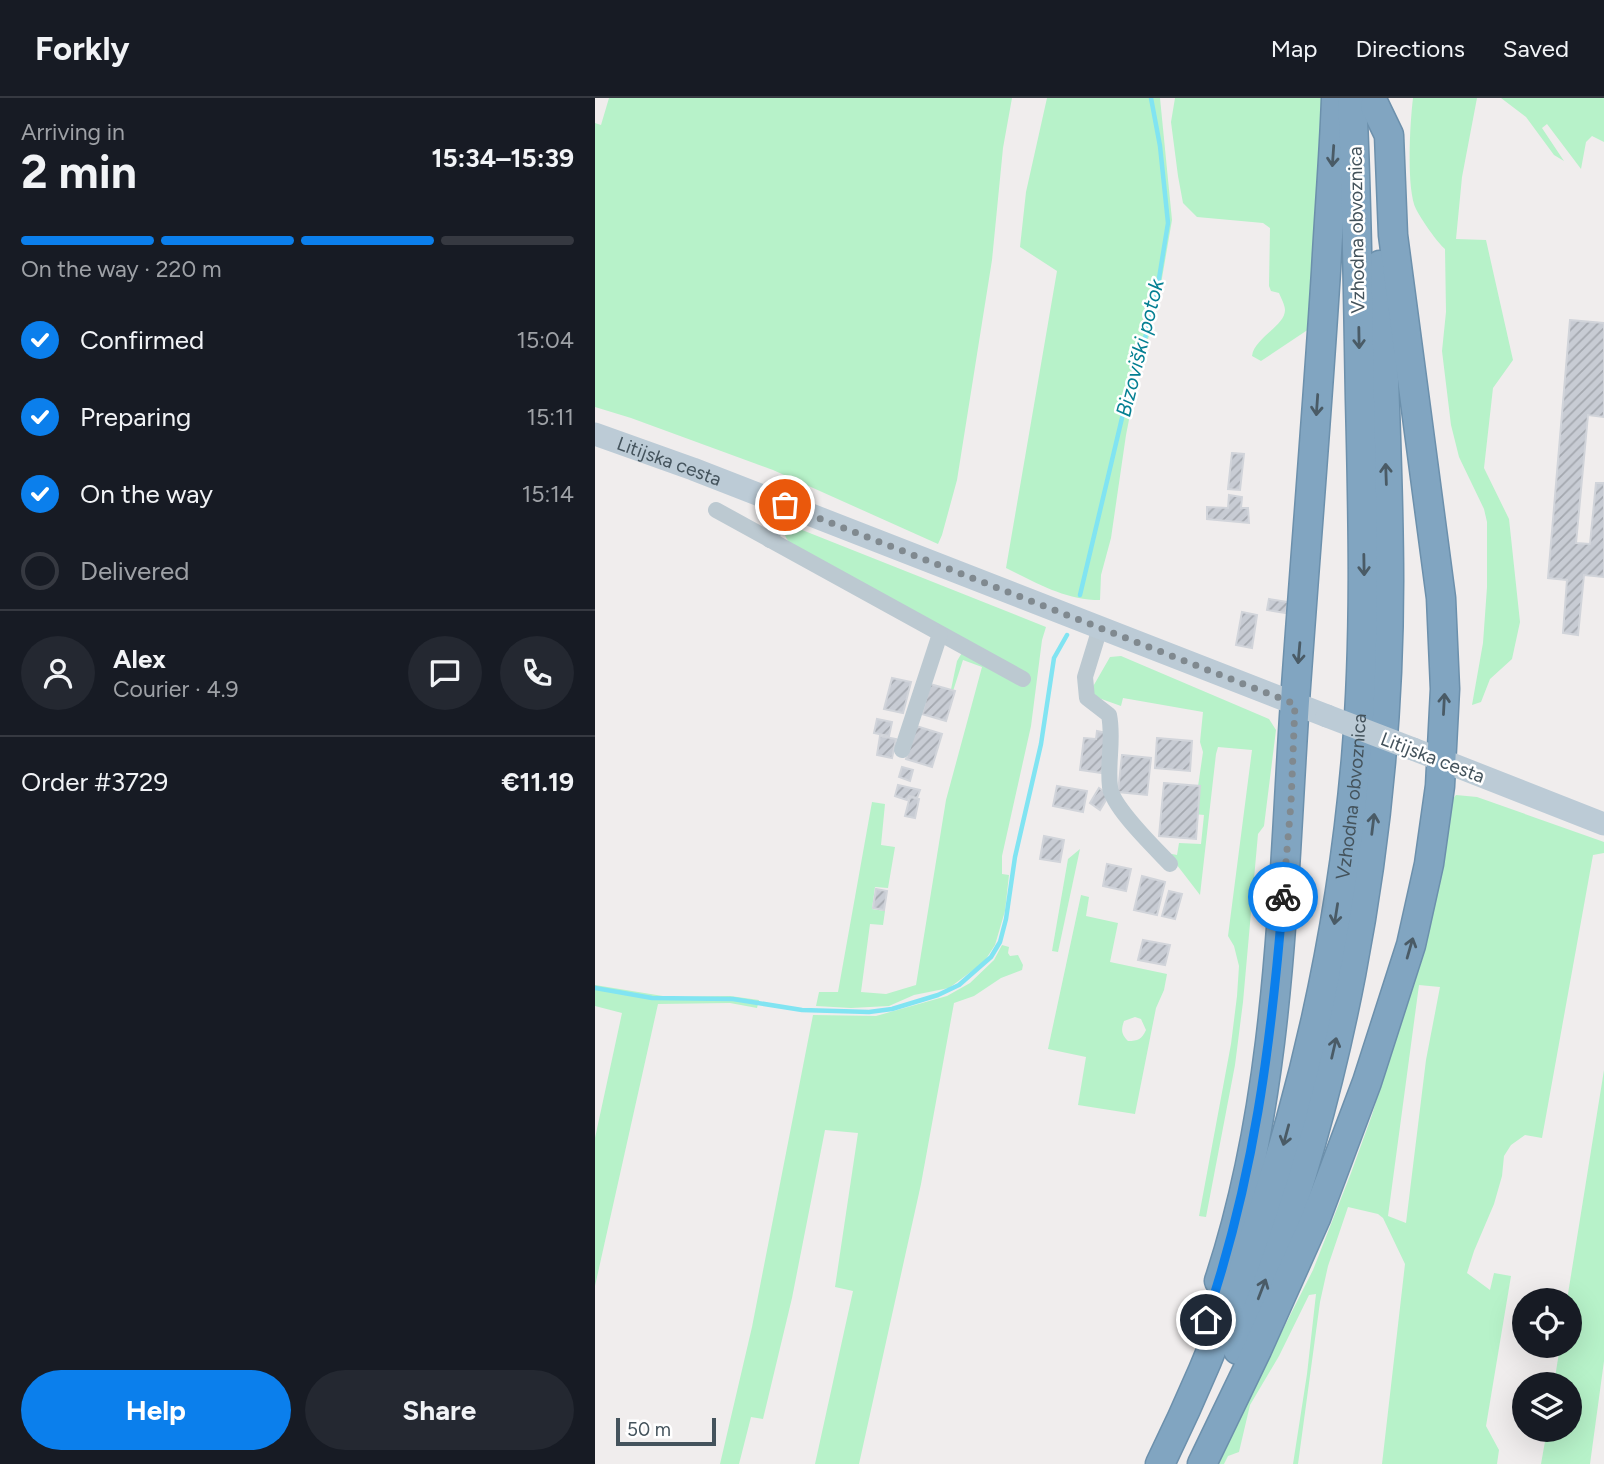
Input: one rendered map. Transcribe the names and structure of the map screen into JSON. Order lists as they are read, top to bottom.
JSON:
{
  "streets": {
    "highway": ["Vzhodna obvoznica"],
    "main road": ["Litijska cesta"]
  },
  "water": ["Bizoviški potok"],
  "scale_bar": "50 m",
  "page": {
    "header": "Forkly",
    "nav": ["Map", "Directions", "Saved"],
    "heading": ["2 min", "Arriving in", "15:34–15:39"],
    "panel": [
      "Alex",
      "Courier · 4.9",
      "Order #3729",
      "€11.19"
    ],
    "bar": "On the way · 220 m",
    "list": [
      ["Confirmed", "15:04"],
      ["Preparing", "15:11"],
      ["On the way", "15:14"],
      "Delivered"
    ],
    "buttons": ["Help", "Share"],
    "scale": "50 m"
  }
}
